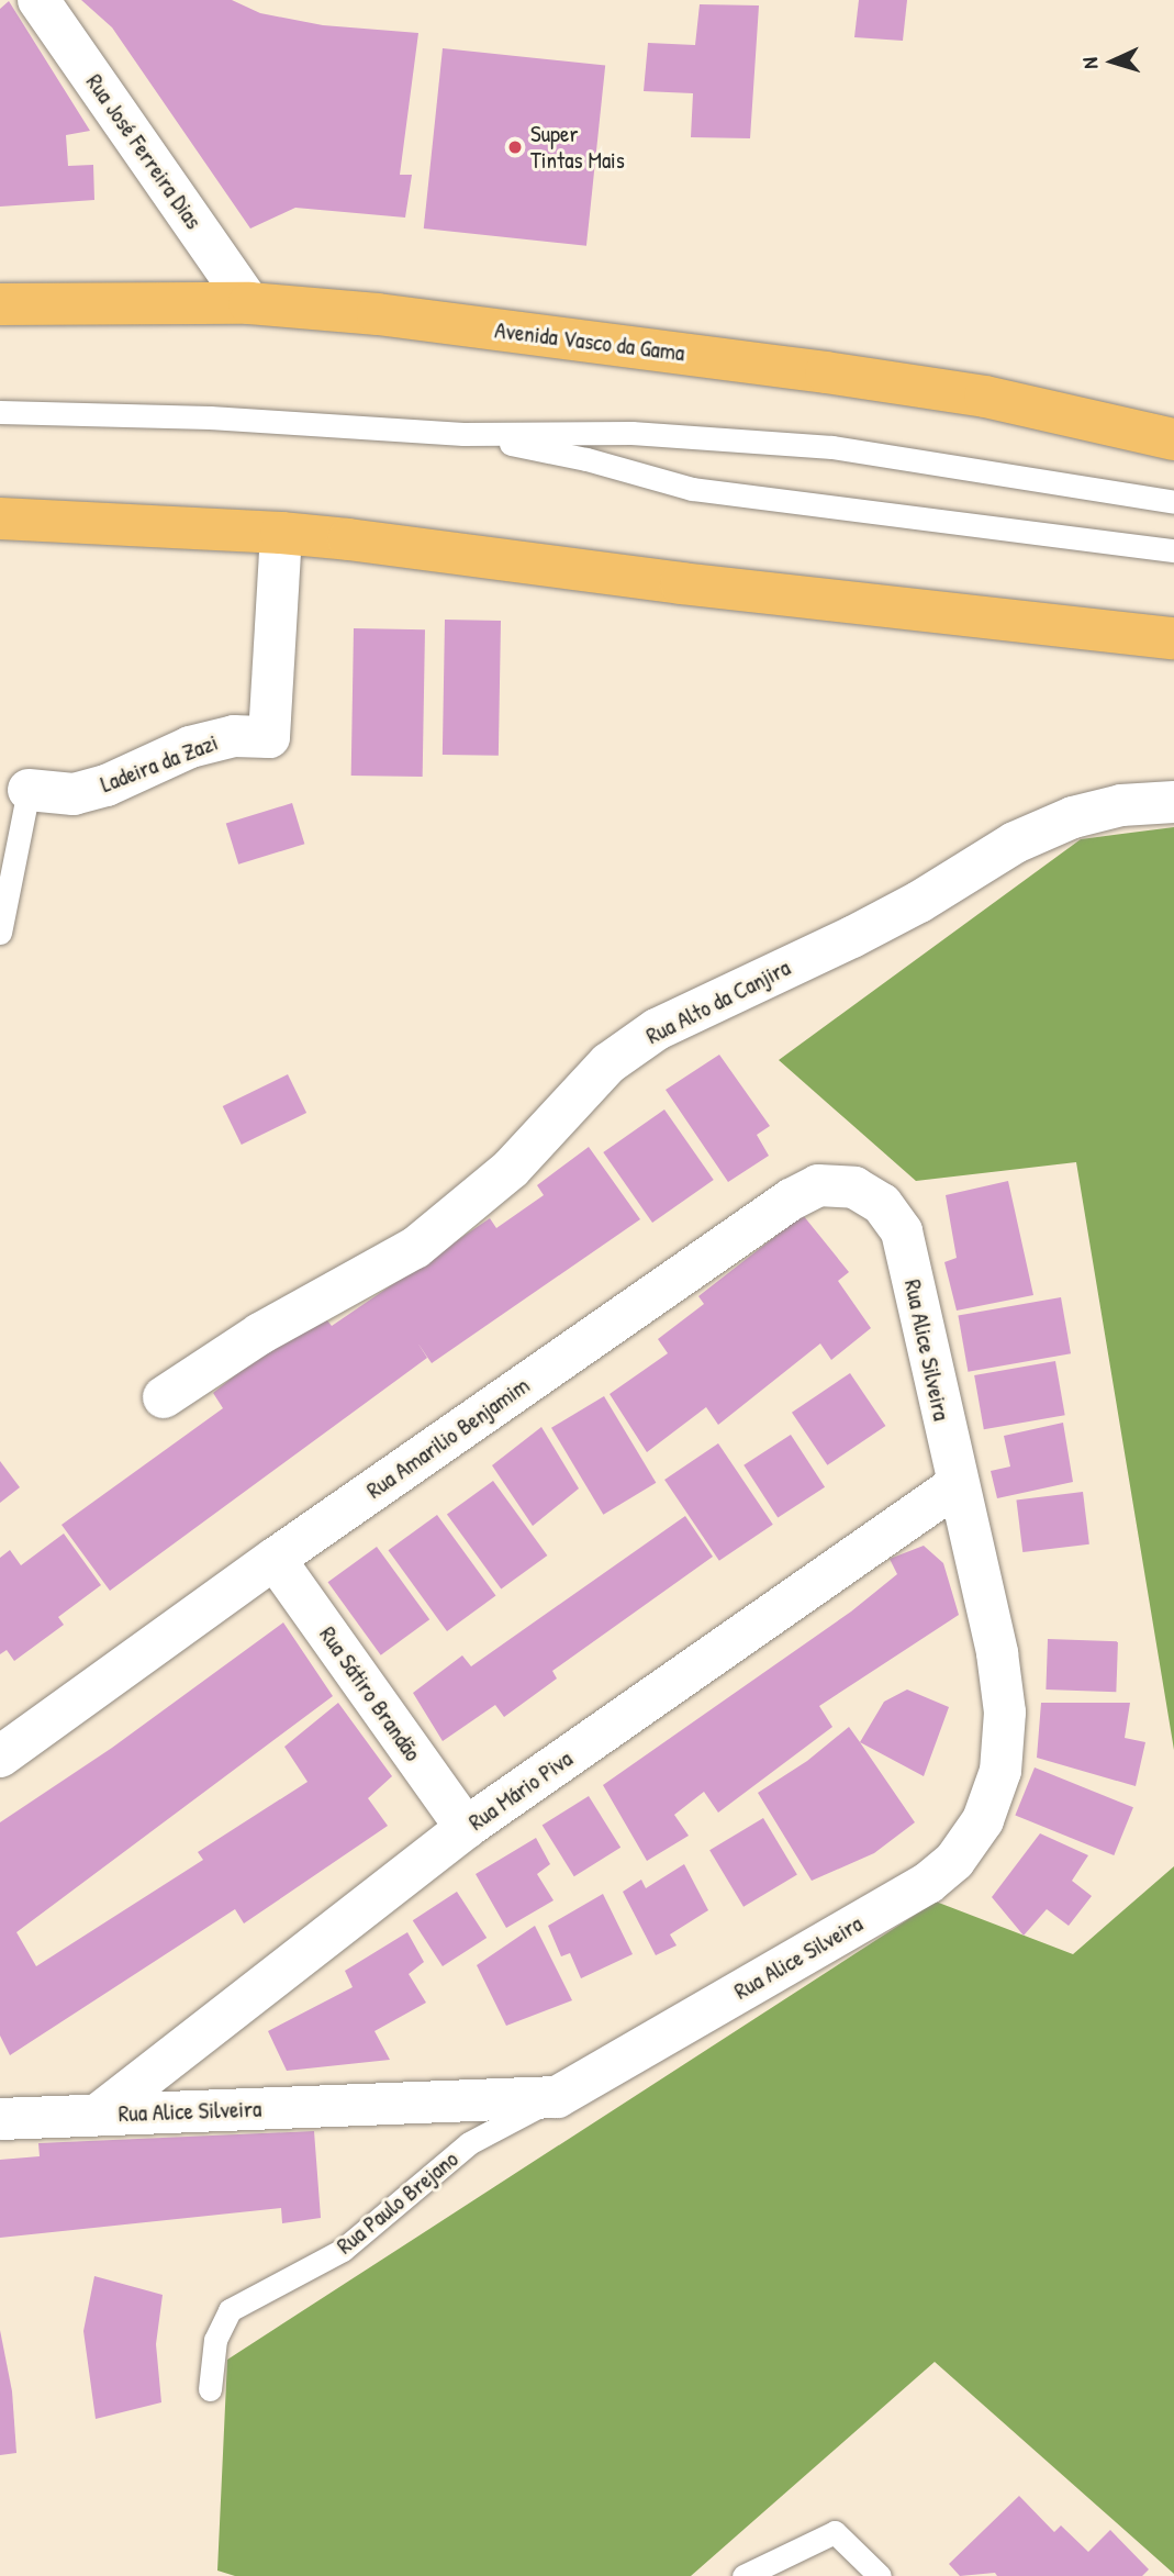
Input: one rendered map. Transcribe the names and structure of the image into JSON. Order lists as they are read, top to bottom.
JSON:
{
  "streets": {
    "main road": ["Avenida Vasco da Gama"],
    "street": [
      "Rua José Ferreira Dias",
      "Ladeira da Zazi",
      "Rua Alto da Canjira",
      "Rua Alice Silveira",
      "Rua Amarilio Benjamim",
      "Rua Sátiro Brandão",
      "Rua Mário Piva"
    ],
    "lane": ["Rua Paulo Brejano"]
  },
  "crossings": [
    ["Rua José Ferreira Dias", "Avenida Vasco da Gama"],
    ["Rua Alice Silveira", "Rua Amarilio Benjamim"],
    ["Rua Alice Silveira", "Rua Mário Piva"],
    ["Rua Alice Silveira", "Rua Paulo Brejano"],
    ["Rua Amarilio Benjamim", "Rua Sátiro Brandão"],
    ["Rua Sátiro Brandão", "Rua Mário Piva"]
  ],
  "places": ["Super Tintas Mais"],
  "north": "left"
}
